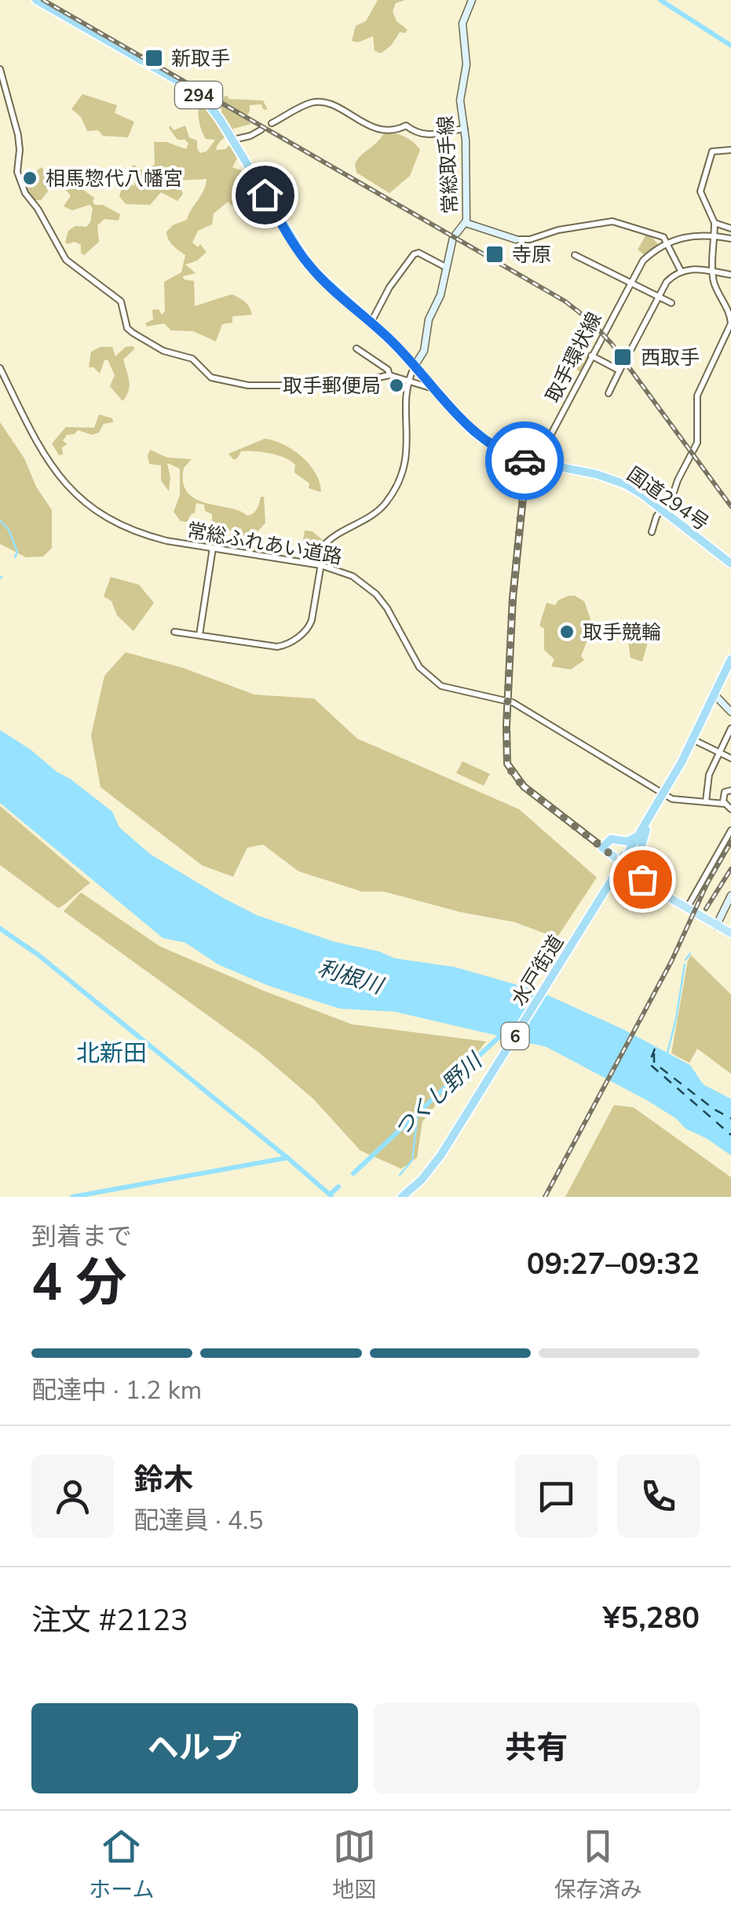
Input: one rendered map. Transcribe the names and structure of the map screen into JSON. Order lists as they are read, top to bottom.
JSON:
{
  "streets": {
    "highway": [
      "294",
      "国道294号",
      "水戸街道",
      "6"
    ],
    "main road": ["常総取手線"],
    "street": ["取手環状線", "常総ふれあい道路"]
  },
  "crossings": [
    ["常総取手線", "国道294号"],
    ["取手環状線", "国道294号"],
    ["取手環状線", "常総ふれあい道路"],
    ["常総ふれあい道路", "水戸街道"]
  ],
  "districts": ["北新田"],
  "water": ["利根川", "つくし野川"],
  "places": {
    "transit": ["新取手", "寺原", "西取手"],
    "other": ["相馬惣代八幡宮", "取手郵便局", "取手競輪"]
  },
  "page": {
    "heading": ["4 分", "到着まで", "09:27–09:32"],
    "panel": [
      "鈴木",
      "配達員 · 4.5",
      "注文 #2123",
      "¥5,280"
    ],
    "bar": "配達中 · 1.2 km",
    "buttons": ["ヘルプ", "共有"],
    "tabs": ["ホーム", "地図", "保存済み"]
  }
}
